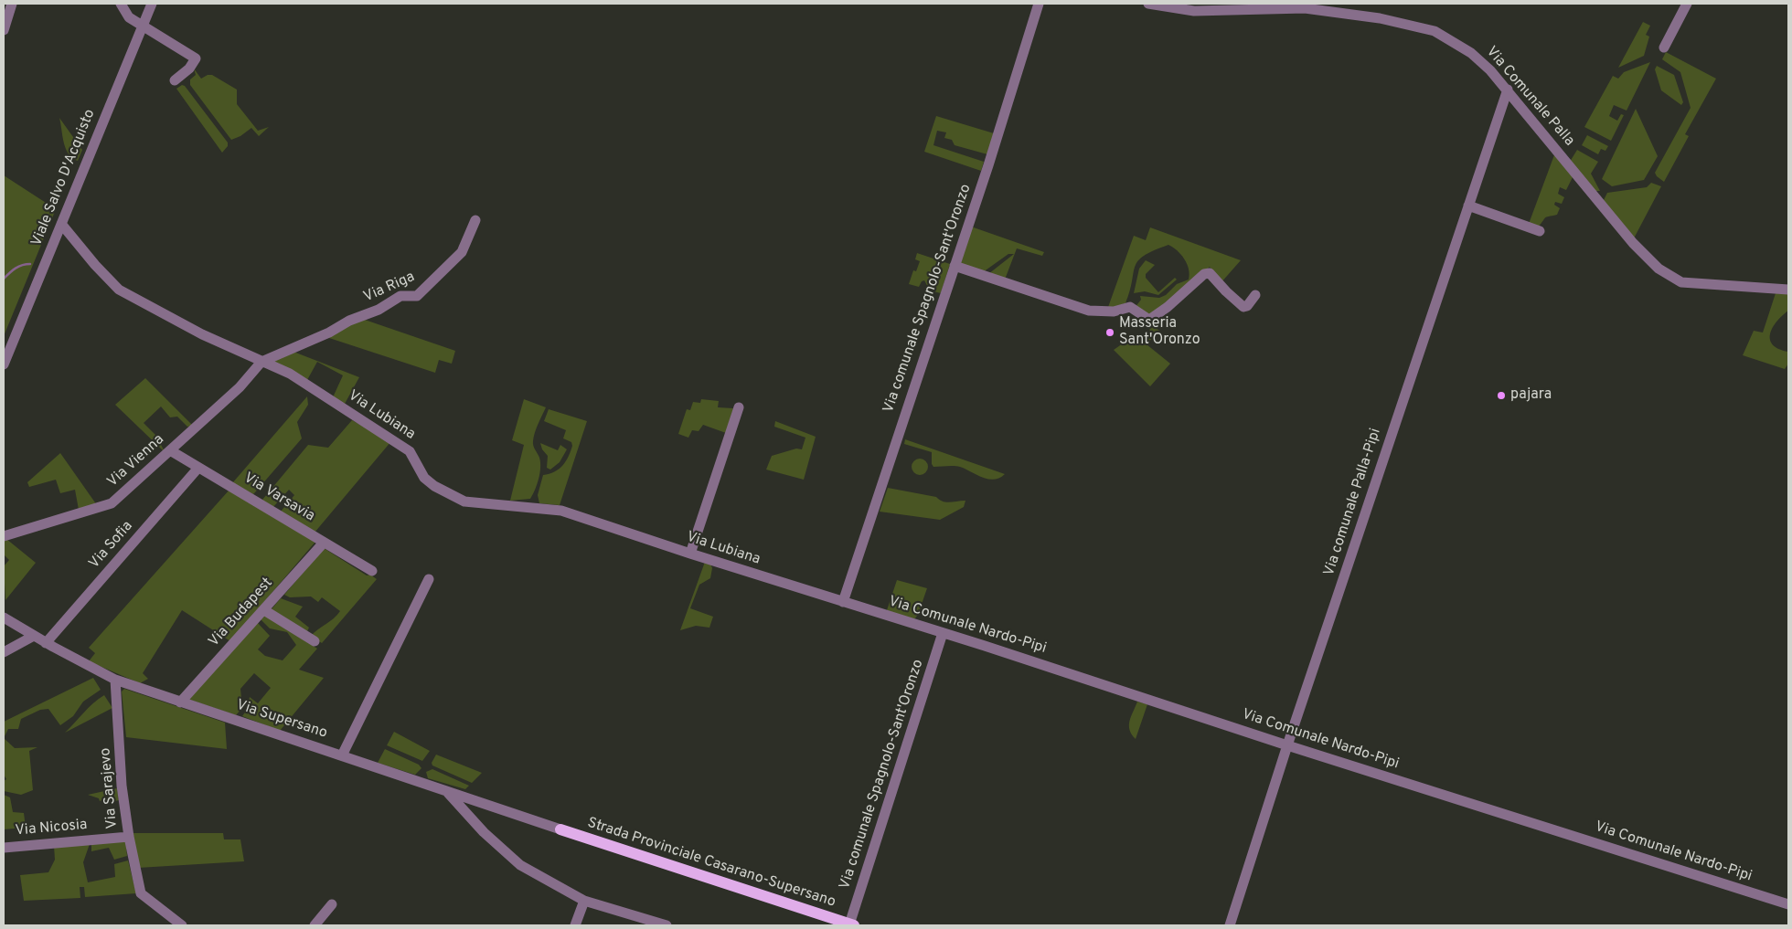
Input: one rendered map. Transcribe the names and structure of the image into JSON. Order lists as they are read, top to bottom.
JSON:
{
  "streets": {
    "main road": ["Strada Provinciale Casarano-Supersano"],
    "street": [
      "Via Comunale Palla",
      "Viale Salvo D'Acquisto",
      "Via Riga",
      "Via comunale Spagnolo-Sant'Oronzo",
      "Via Lubiana",
      "Via Vienna",
      "Via Varsavia",
      "Via comunale Palla-Pipi",
      "Via Sofia",
      "Via Budapest",
      "Via Comunale Nardo-Pipi",
      "Via Supersano",
      "Via Sarajevo",
      "Via Nicosia"
    ]
  },
  "crossings": [
    ["Via Comunale Palla", "Via comunale Palla-Pipi"],
    ["Viale Salvo D'Acquisto", "Via Lubiana"],
    ["Via Riga", "Via Lubiana"],
    ["Via Riga", "Via Vienna"],
    ["Via comunale Spagnolo-Sant'Oronzo", "Via Lubiana"],
    ["Via comunale Spagnolo-Sant'Oronzo", "Via Comunale Nardo-Pipi"],
    ["Via comunale Spagnolo-Sant'Oronzo", "Strada Provinciale Casarano-Supersano"],
    ["Via Lubiana", "Via Vienna"],
    ["Via Lubiana", "Via Comunale Nardo-Pipi"],
    ["Via Vienna", "Via Varsavia"],
    ["Via Varsavia", "Via Sofia"],
    ["Via Varsavia", "Via Budapest"],
    ["Via comunale Palla-Pipi", "Via Comunale Nardo-Pipi"],
    ["Via Sofia", "Via Supersano"],
    ["Via Budapest", "Via Supersano"],
    ["Via Supersano", "Via Sarajevo"],
    ["Via Supersano", "Strada Provinciale Casarano-Supersano"],
    ["Via Sarajevo", "Via Nicosia"]
  ],
  "places": ["Masseria Sant'Oronzo", "pajara"]
}
